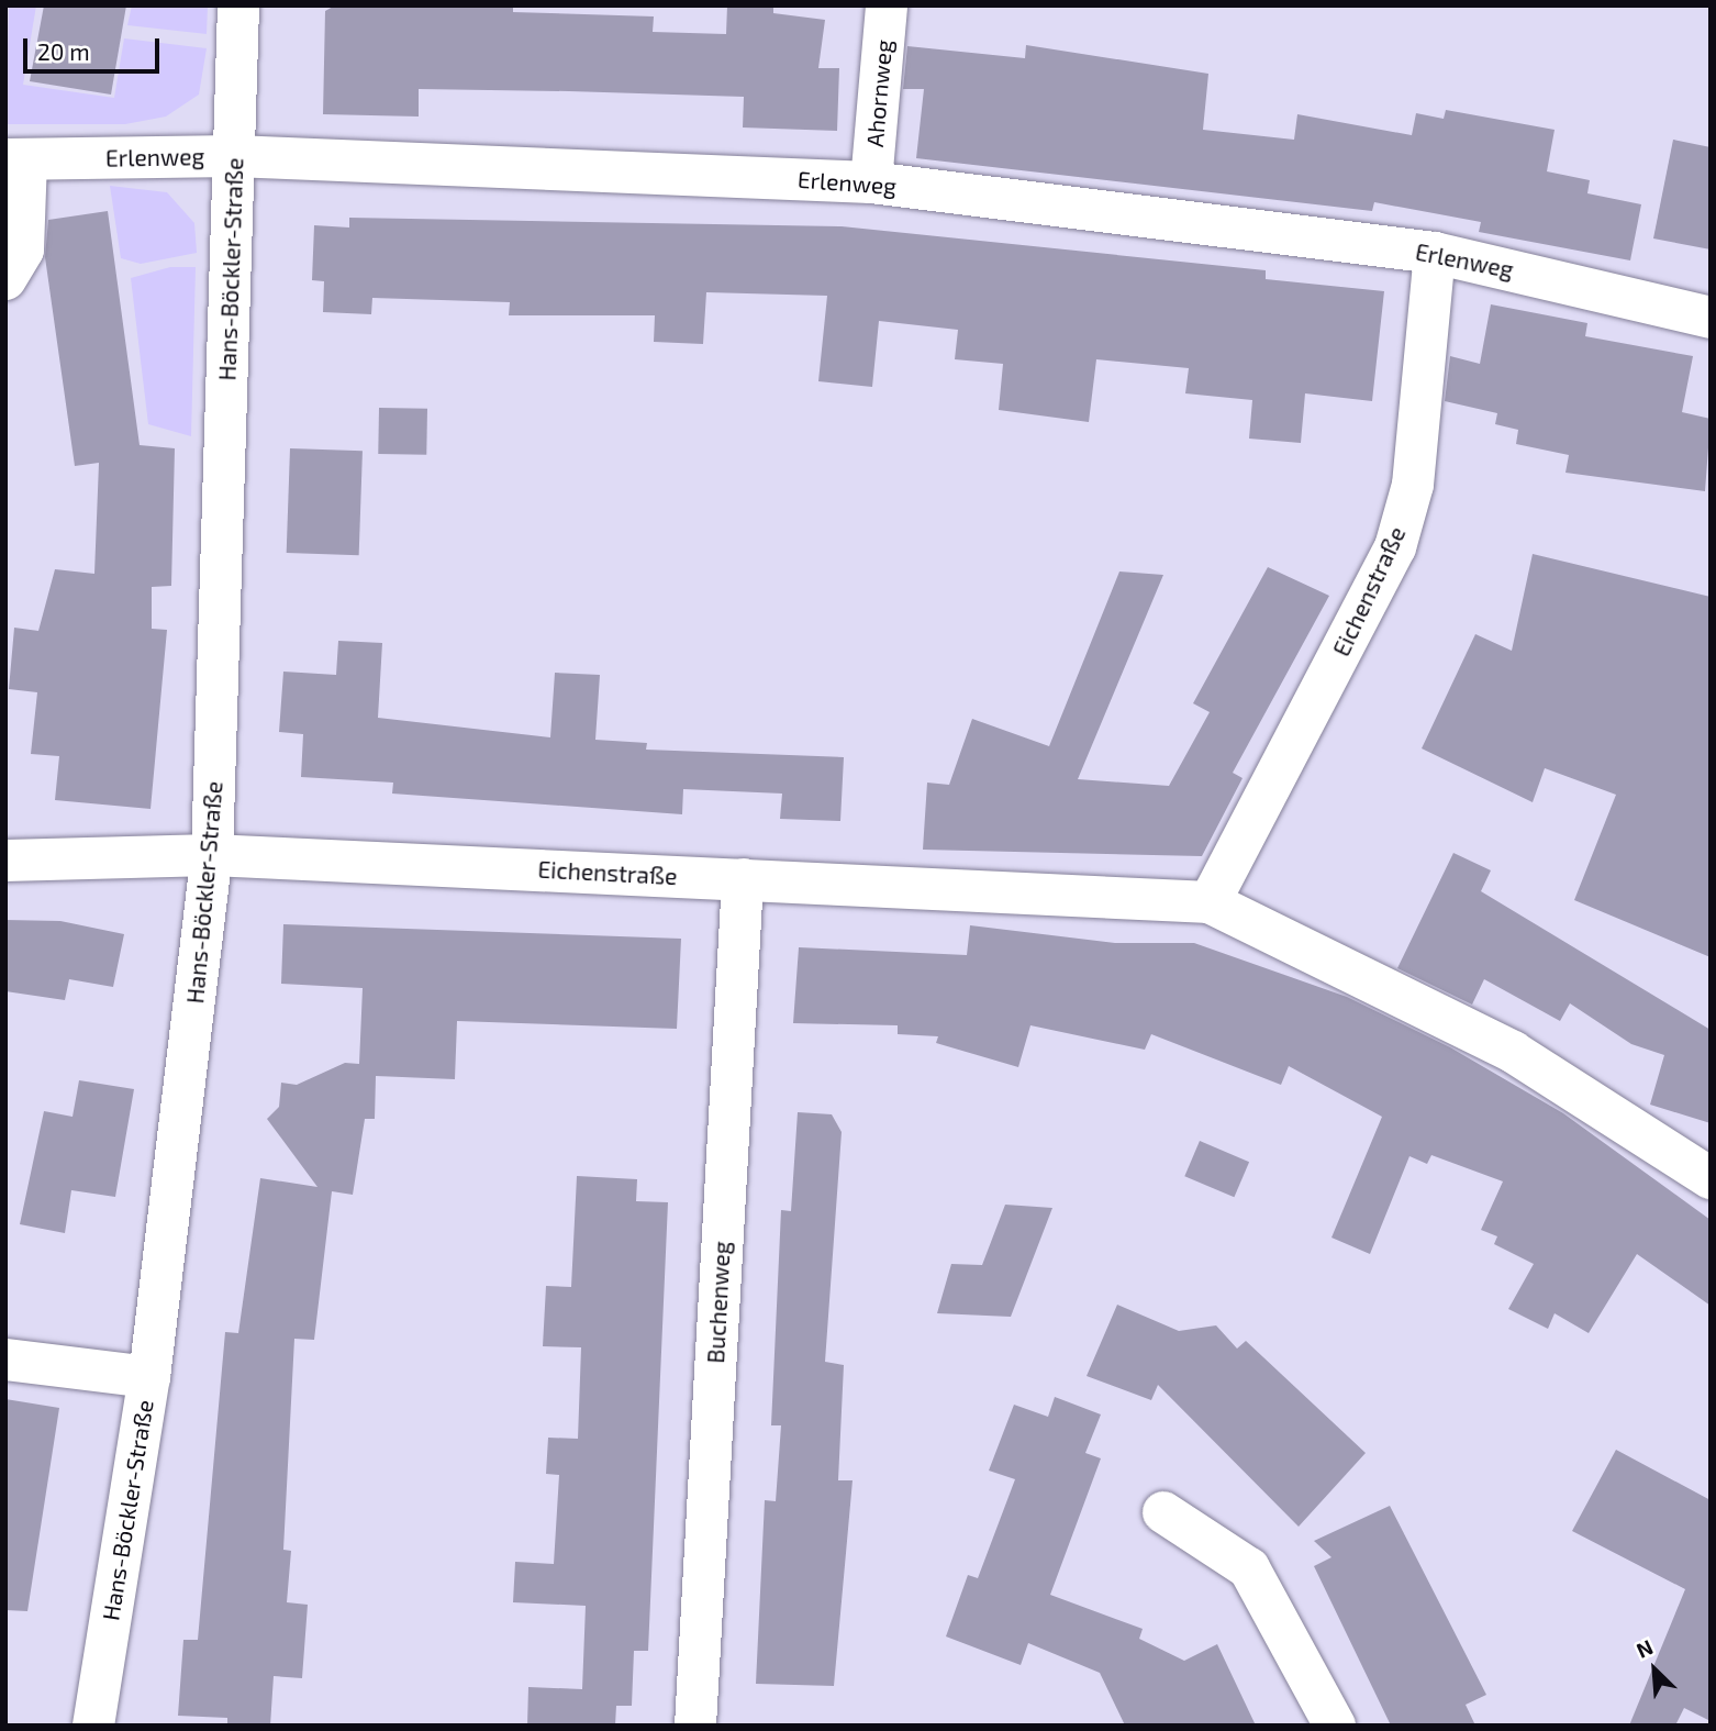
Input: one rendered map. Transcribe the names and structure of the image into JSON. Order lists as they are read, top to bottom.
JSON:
{
  "streets": {
    "street": [
      "Ahornweg",
      "Erlenweg",
      "Hans-Böckler-Straße",
      "Eichenstraße",
      "Buchenweg"
    ]
  },
  "crossings": [
    ["Ahornweg", "Erlenweg"],
    ["Erlenweg", "Hans-Böckler-Straße"],
    ["Erlenweg", "Eichenstraße"],
    ["Hans-Böckler-Straße", "Eichenstraße"],
    ["Eichenstraße", "Buchenweg"]
  ],
  "scale_bar": "20 m",
  "north": "top left"
}
